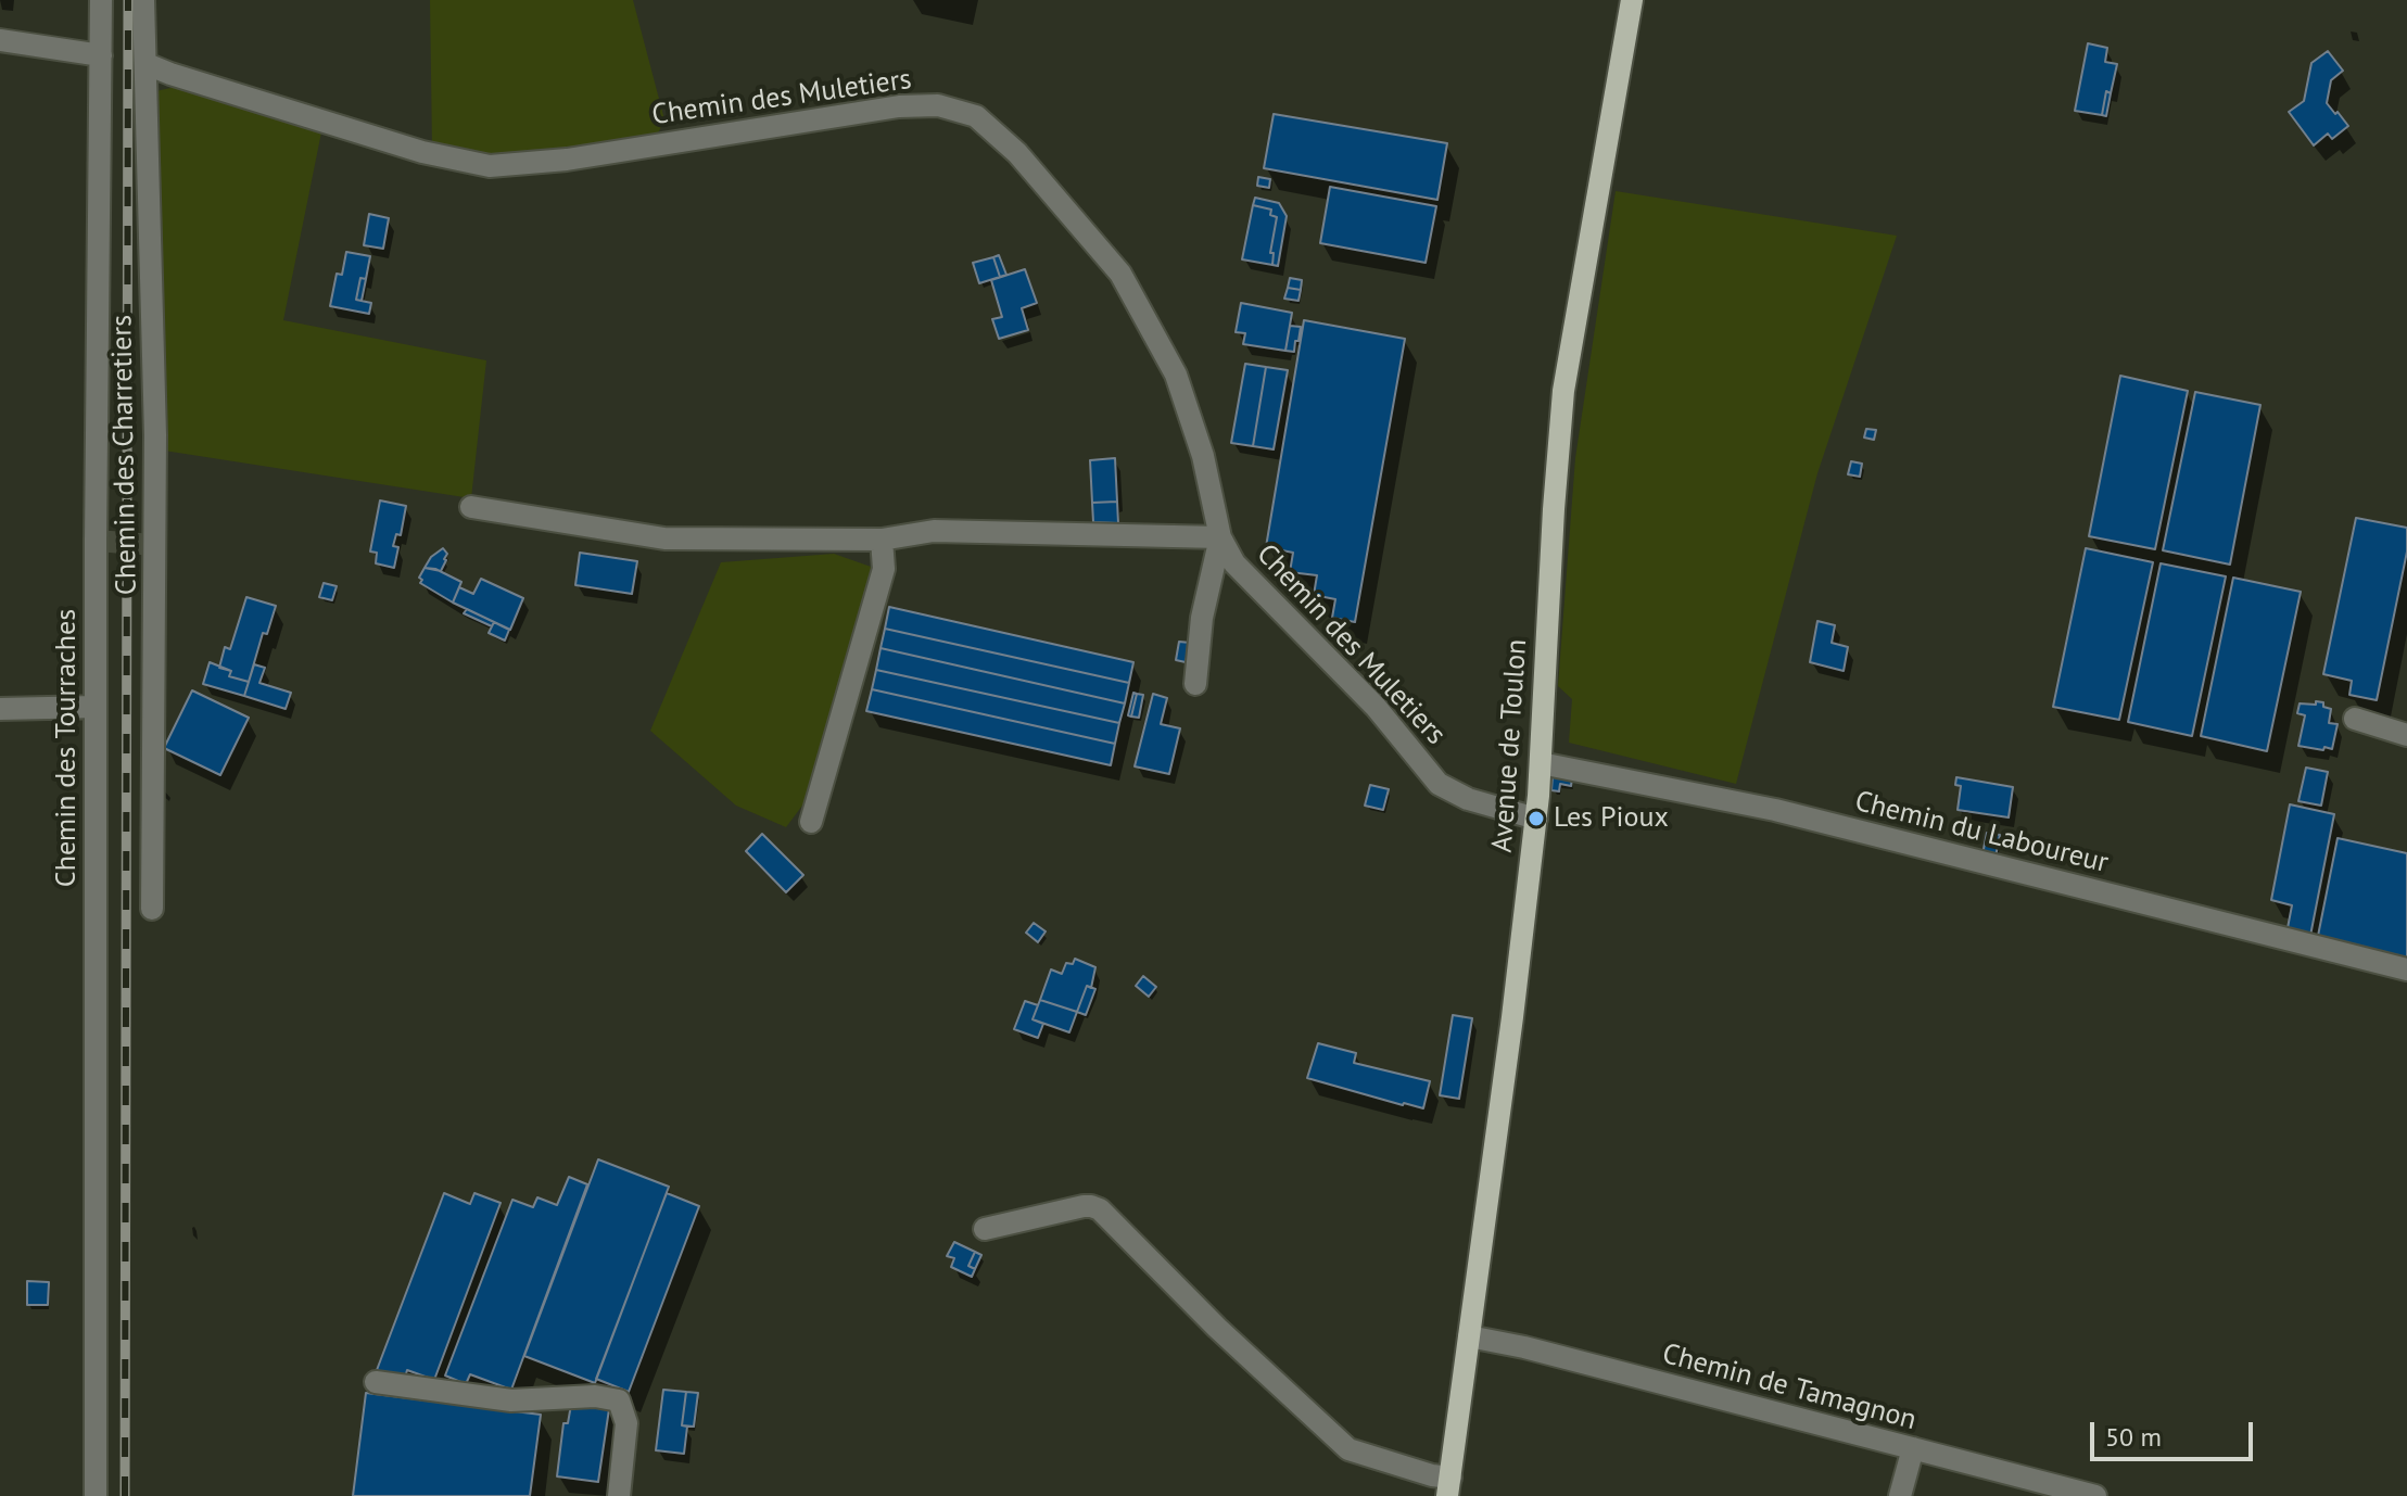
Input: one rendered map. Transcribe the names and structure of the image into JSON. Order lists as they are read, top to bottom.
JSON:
{
  "streets": {
    "main road": ["Avenue de Toulon"],
    "street": [
      "Chemin des Muletiers",
      "Chemin des Charretiers",
      "Chemin des Tourraches",
      "Chemin du Laboureur",
      "Chemin de Tamagnon"
    ]
  },
  "crossings": [
    ["Chemin des Muletiers", "Chemin des Charretiers"],
    ["Chemin des Muletiers", "Avenue de Toulon"],
    ["Avenue de Toulon", "Chemin du Laboureur"],
    ["Avenue de Toulon", "Chemin de Tamagnon"]
  ],
  "places": ["Les Pioux"],
  "scale_bar": "50 m"
}
